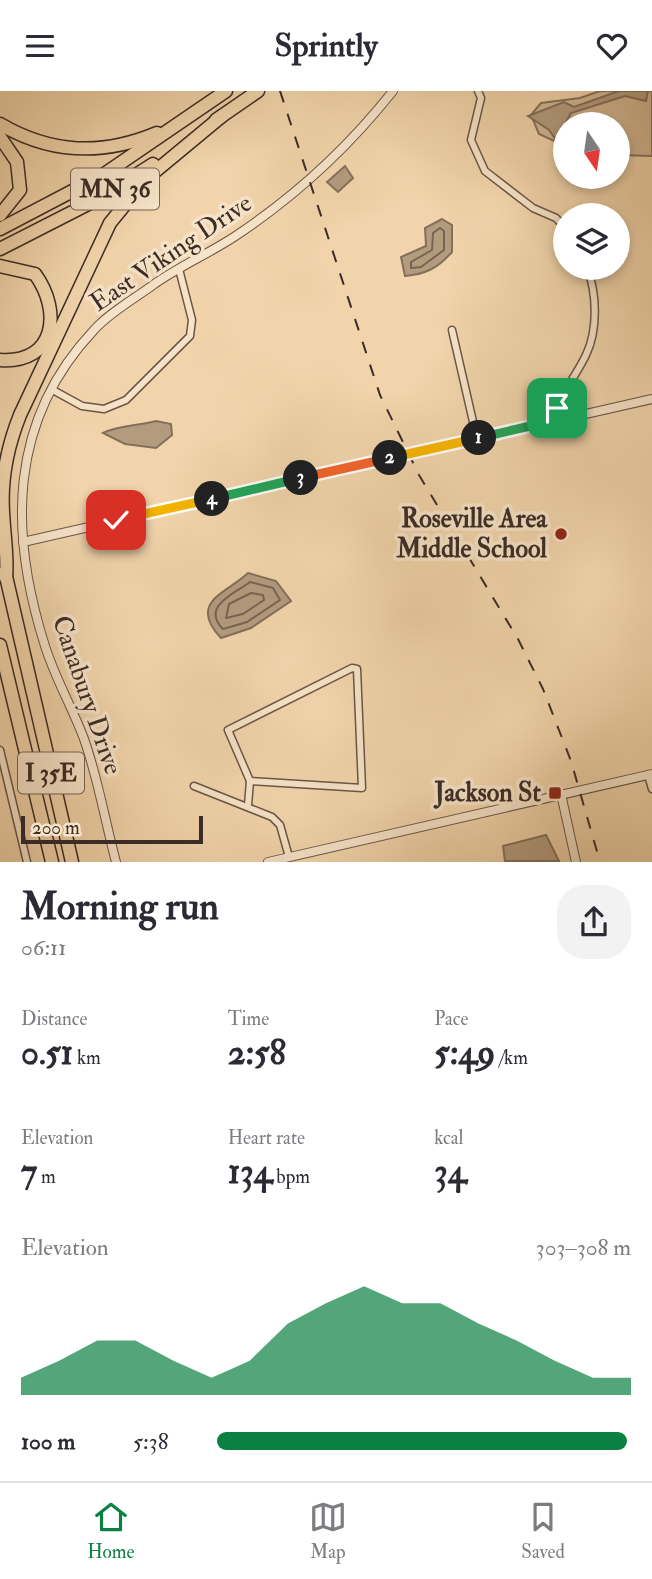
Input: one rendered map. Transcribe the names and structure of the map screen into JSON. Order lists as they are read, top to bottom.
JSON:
{
  "streets": {
    "highway": ["MN 36", "I 35E"],
    "street": ["East Viking Drive", "Canabury Drive"]
  },
  "crossings": [
    ["East Viking Drive", "Canabury Drive"]
  ],
  "places": {
    "other": ["Roseville Area Middle School"],
    "transit": ["Jackson St"]
  },
  "scale_bar": "200 m",
  "north": "bottom",
  "page": {
    "header": "Sprintly",
    "pins": [
      "1",
      "2",
      "3",
      "4"
    ],
    "scale": "200 m",
    "heading": ["Morning run", "06:11"],
    "stats": [
      ["Distance", "0.51 km"],
      ["Time", "2:58"],
      ["Pace", "5:49 /km"],
      ["Elevation", "7 m"],
      ["Heart rate", "134 bpm"],
      ["kcal", "34"]
    ],
    "chart": ["Elevation", "303–308 m"],
    "list": [
      {
        "name": "100 m",
        "note": "5:38"
      }
    ],
    "tabs": ["Home", "Map", "Saved"]
  }
}
